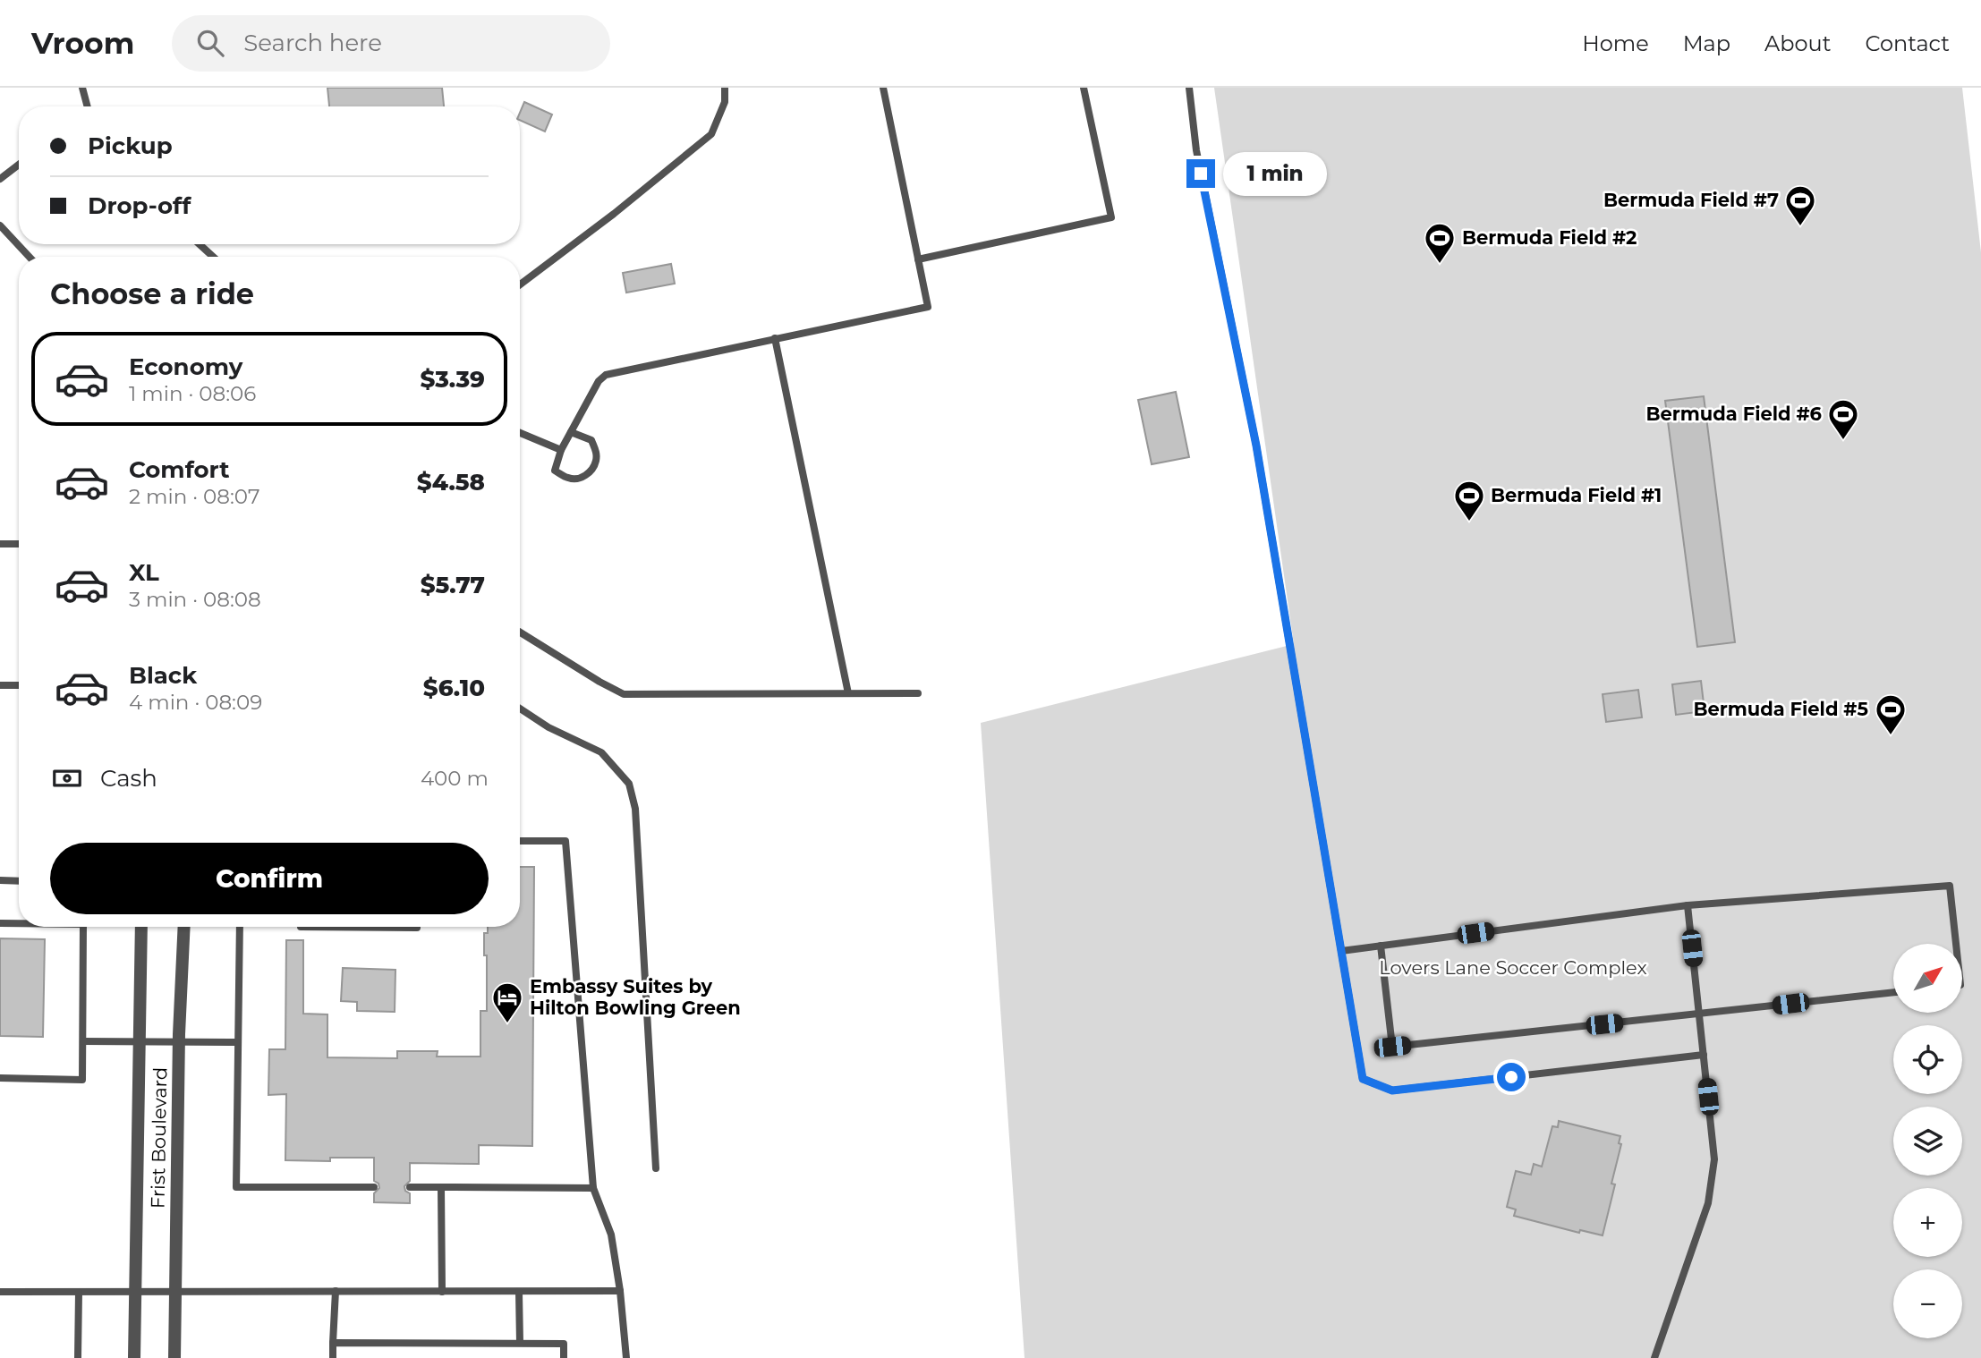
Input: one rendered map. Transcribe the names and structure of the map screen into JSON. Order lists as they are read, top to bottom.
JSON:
{
  "streets": {
    "street": ["Frist Boulevard"]
  },
  "parks": ["Lovers Lane Soccer Complex"],
  "places": {
    "sports": [
      "Bermuda Field #7",
      "Bermuda Field #2",
      "Bermuda Field #6",
      "Bermuda Field #1",
      "Bermuda Field #5"
    ],
    "hotel": ["Embassy Suites by Hilton Bowling Green"]
  },
  "north": "top right",
  "page": {
    "header": "Vroom",
    "search": "Search here",
    "nav": [
      "Home",
      "Map",
      "About",
      "Contact"
    ],
    "banner": ["Pickup", "Drop-off"],
    "bubble": "1 min",
    "heading": "Choose a ride",
    "list": [
      {
        "name": "Economy",
        "note": "1 min · 08:06",
        "value": "$3.39"
      },
      {
        "name": "Comfort",
        "note": "2 min · 08:07",
        "value": "$4.58"
      },
      {
        "name": "XL",
        "note": "3 min · 08:08",
        "value": "$5.77"
      },
      {
        "name": "Black",
        "note": "4 min · 08:09",
        "value": "$6.10"
      }
    ],
    "pay": ["Cash", "400 m"],
    "buttons": "Confirm",
    "map_buttons": ["+", "−"]
  }
}
